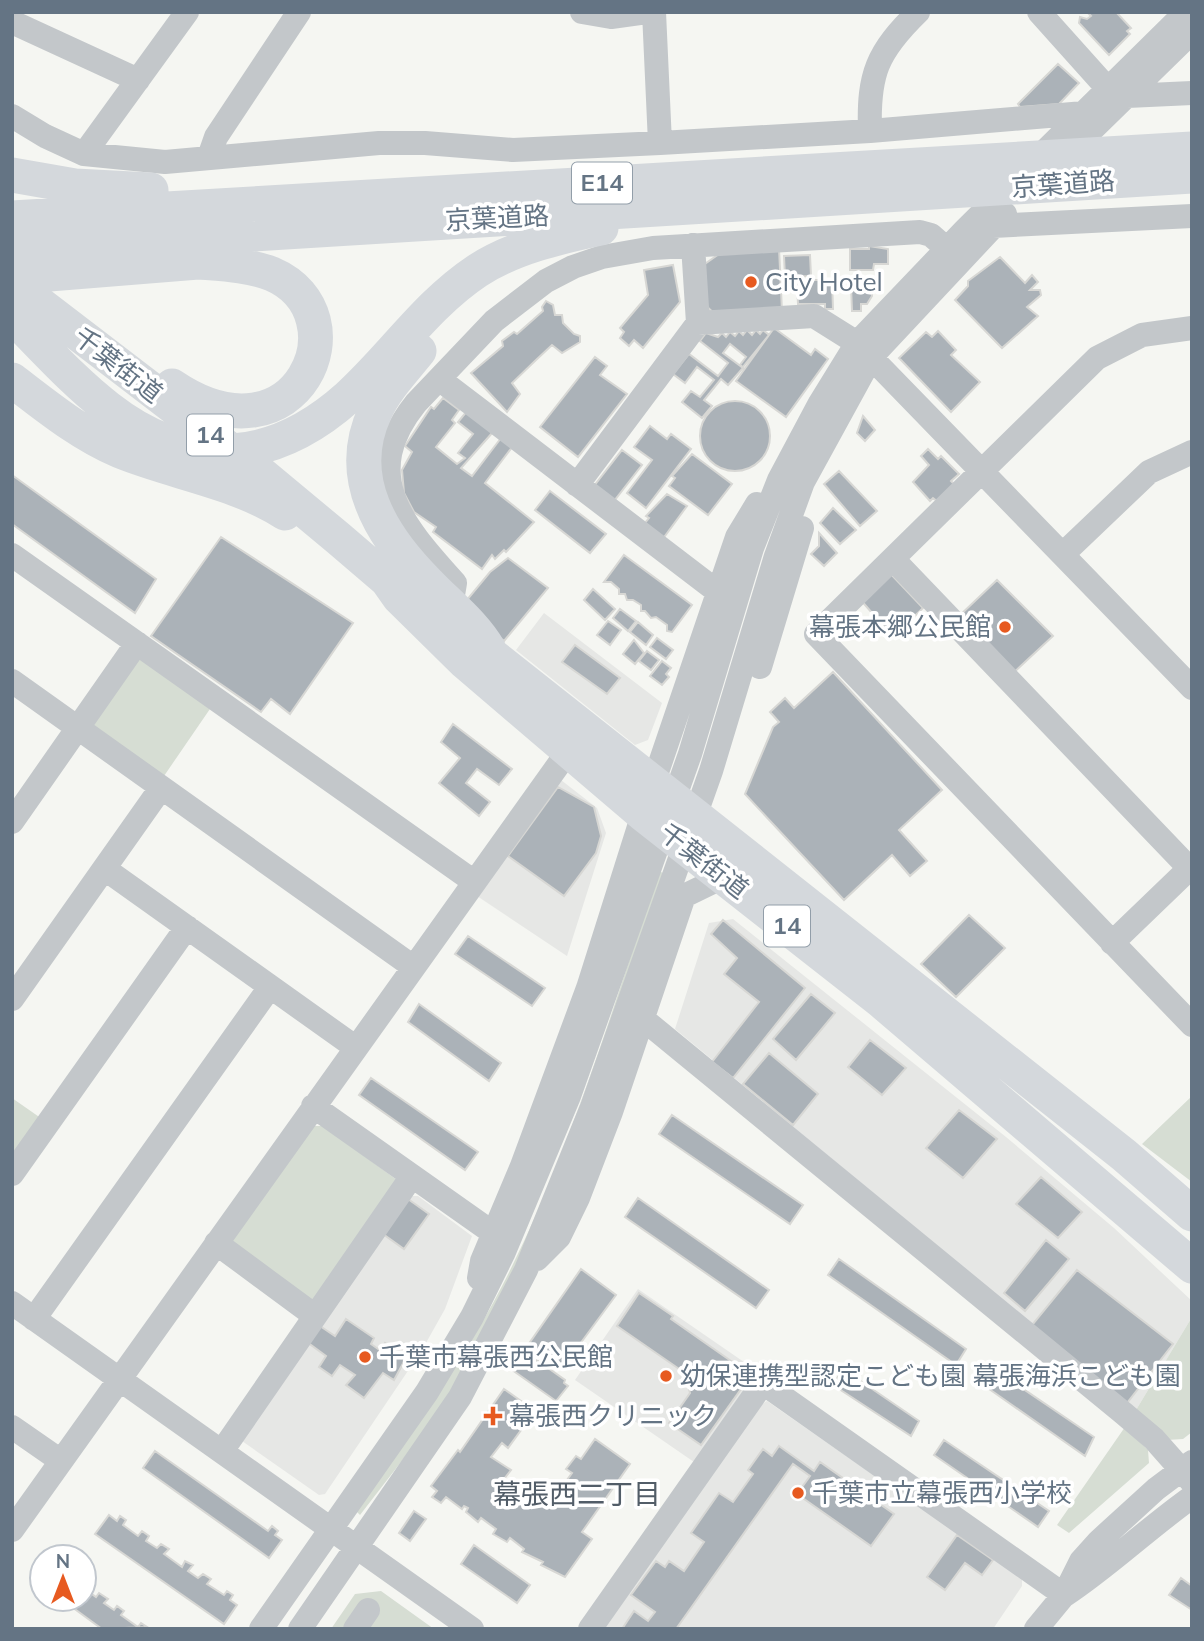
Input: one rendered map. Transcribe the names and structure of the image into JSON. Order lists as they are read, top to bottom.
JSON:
{
  "streets": {
    "highway": [
      "E14",
      "京葉道路",
      "千葉街道",
      "14"
    ]
  },
  "districts": ["幕張西二丁目"],
  "places": {
    "other": [
      "City Hotel",
      "幕張本郷公民館",
      "千葉市幕張西公民館",
      "幼保連携型認定こども園 幕張海浜こども園",
      "千葉市立幕張西小学校"
    ],
    "health": ["幕張西クリニック"]
  },
  "north": "top"
}
